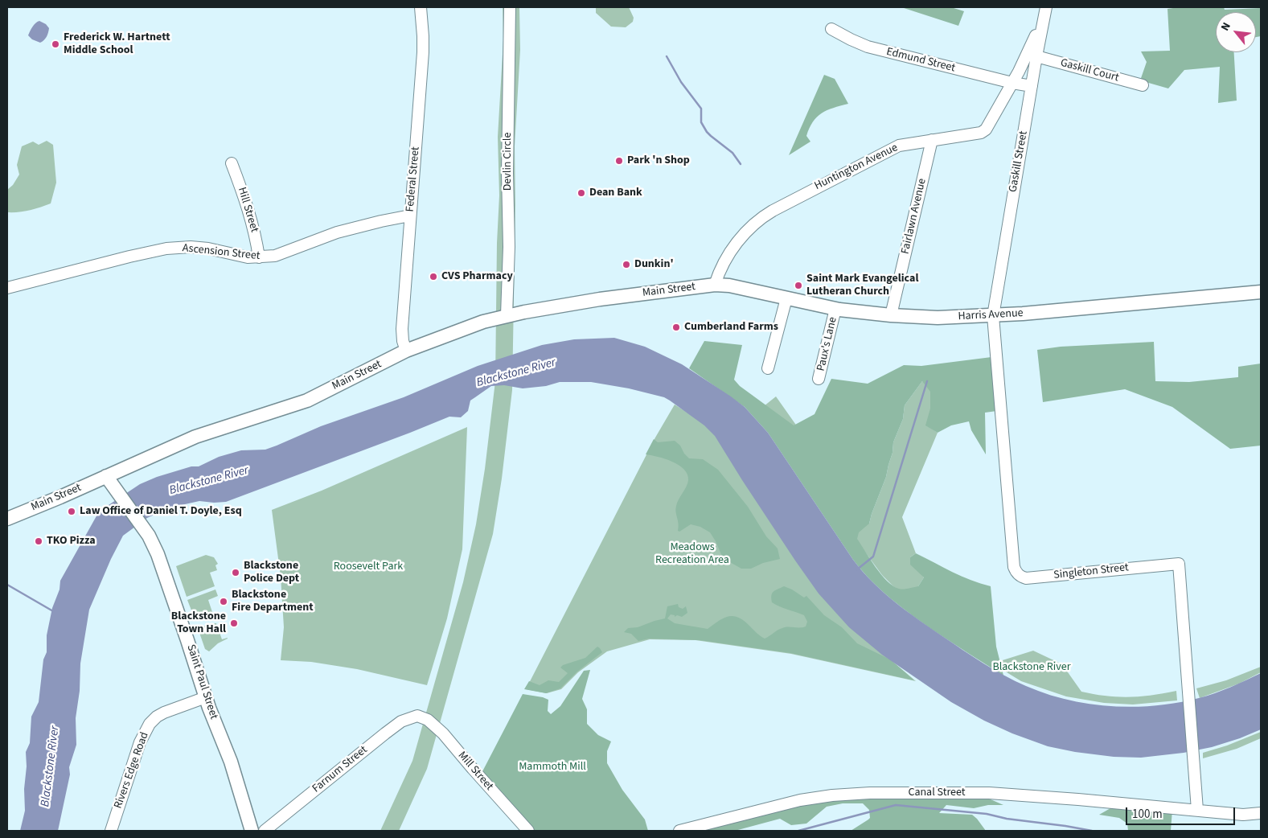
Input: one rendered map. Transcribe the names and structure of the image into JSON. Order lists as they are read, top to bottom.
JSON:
{
  "streets": {
    "main road": ["Main Street", "Harris Avenue", "Saint Paul Street"],
    "street": [
      "Edmund Street",
      "Gaskill Court",
      "Devlin Circle",
      "Gaskill Street",
      "Huntington Avenue",
      "Federal Street",
      "Hill Street",
      "Fairlawn Avenue",
      "Ascension Street",
      "Paux's Lane",
      "Singleton Street",
      "Farnum Street",
      "Rivers Edge Road",
      "Mill Street",
      "Canal Street"
    ]
  },
  "crossings": [
    ["Edmund Street", "Huntington Avenue"],
    ["Gaskill Court", "Gaskill Street"],
    ["Devlin Circle", "Main Street"],
    ["Gaskill Street", "Huntington Avenue"],
    ["Gaskill Street", "Harris Avenue"],
    ["Gaskill Street", "Singleton Street"],
    ["Huntington Avenue", "Fairlawn Avenue"],
    ["Huntington Avenue", "Main Street"],
    ["Huntington Avenue", "Harris Avenue"],
    ["Federal Street", "Ascension Street"],
    ["Federal Street", "Main Street"],
    ["Hill Street", "Ascension Street"],
    ["Fairlawn Avenue", "Harris Avenue"],
    ["Main Street", "Harris Avenue"],
    ["Main Street", "Saint Paul Street"],
    ["Harris Avenue", "Paux's Lane"],
    ["Harris Avenue", "Singleton Street"],
    ["Singleton Street", "Canal Street"],
    ["Saint Paul Street", "Rivers Edge Road"],
    ["Farnum Street", "Mill Street"]
  ],
  "water": ["Blackstone River"],
  "parks": [
    "Meadows Recreation Area",
    "Roosevelt Park",
    "Blackstone River",
    "Mammoth Mill"
  ],
  "places": [
    "Frederick W. Hartnett Middle School",
    "Park 'n Shop",
    "Dean Bank",
    "Dunkin'",
    "CVS Pharmacy",
    "Saint Mark Evangelical Lutheran Church",
    "Cumberland Farms",
    "Law Office of Daniel T. Doyle, Esq",
    "TKO Pizza",
    "Blackstone Police Dept",
    "Blackstone Fire Department",
    "Blackstone Town Hall"
  ],
  "scale_bar": "100 m",
  "north": "top left"
}
